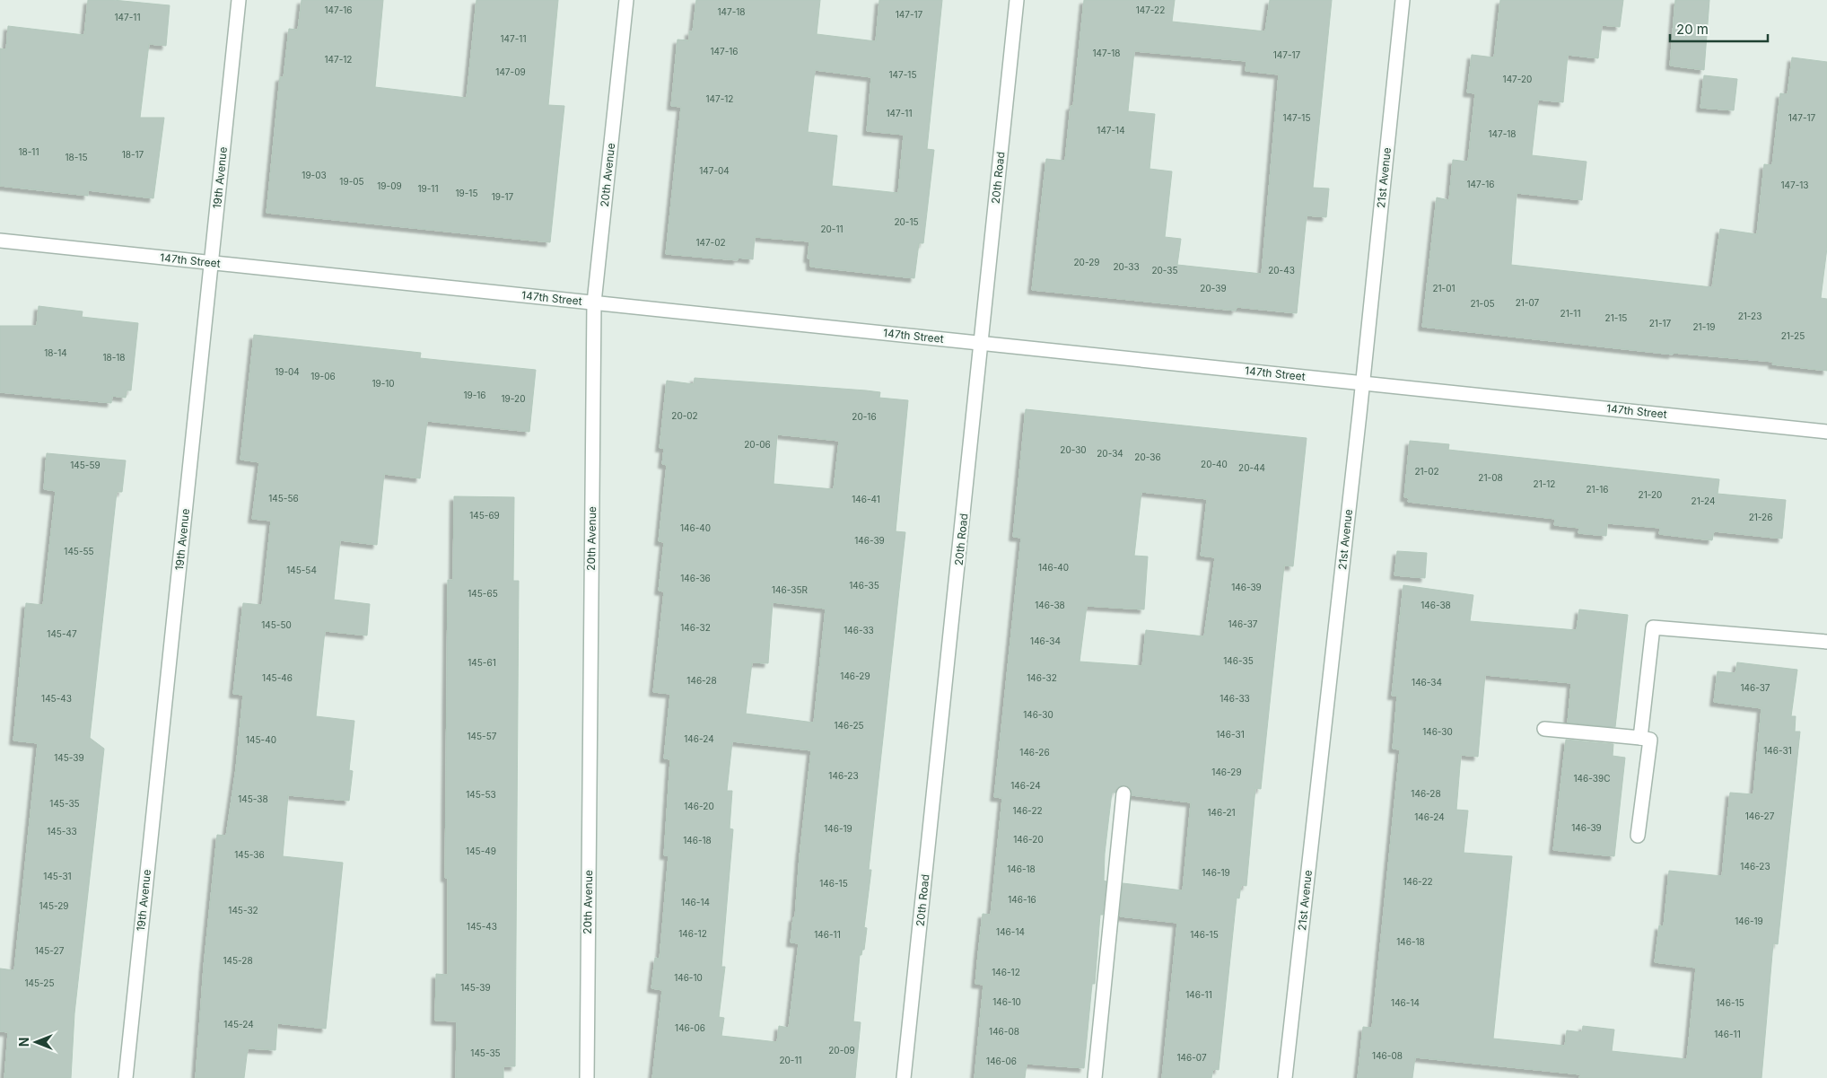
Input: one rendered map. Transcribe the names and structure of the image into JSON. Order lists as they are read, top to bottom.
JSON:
{
  "streets": {
    "street": [
      "20th Avenue",
      "19th Avenue",
      "20th Road",
      "21st Avenue",
      "147th Street"
    ]
  },
  "crossings": [
    ["20th Avenue", "147th Street"],
    ["19th Avenue", "147th Street"],
    ["20th Road", "147th Street"],
    ["21st Avenue", "147th Street"]
  ],
  "house_numbers": [
    "147-16",
    "147-22",
    "147-18",
    "147-17",
    "147-11",
    "147-11",
    "147-16",
    "147-18",
    "147-17",
    "147-12",
    "147-09",
    "147-15",
    "147-20",
    "147-12",
    "147-11",
    "147-15",
    "147-17",
    "147-14",
    "147-18",
    "18-11",
    "18-17",
    "18-15",
    "147-04",
    "19-03",
    "19-05",
    "147-16",
    "147-13",
    "19-09",
    "19-11",
    "19-15",
    "19-17",
    "20-15",
    "20-11",
    "147-02",
    "20-29",
    "20-33",
    "20-35",
    "20-43",
    "20-39",
    "21-01",
    "21-07",
    "21-05",
    "21-11",
    "21-23",
    "21-15",
    "21-17",
    "21-19",
    "21-25",
    "18-14",
    "18-18",
    "19-04",
    "19-06",
    "19-10",
    "19-16",
    "19-20",
    "20-02",
    "20-16",
    "20-06",
    "20-30",
    "20-34",
    "20-36",
    "20-40",
    "145-59",
    "20-44",
    "21-02",
    "21-08",
    "21-12",
    "21-16",
    "21-20",
    "145-56",
    "146-41",
    "21-24",
    "145-69",
    "21-26",
    "146-40",
    "146-39",
    "145-55",
    "146-40",
    "145-54",
    "146-36",
    "146-35",
    "146-39",
    "146-35R",
    "145-65",
    "146-38",
    "146-38",
    "146-37",
    "145-50",
    "146-32",
    "146-33",
    "145-47",
    "146-34",
    "146-35",
    "145-61",
    "146-29",
    "145-46",
    "146-32",
    "146-28",
    "146-34",
    "146-37",
    "145-43",
    "146-33",
    "146-30",
    "146-25",
    "146-30",
    "146-31",
    "145-57",
    "146-24",
    "145-40",
    "146-31",
    "146-26",
    "145-39",
    "146-29",
    "146-23",
    "146-39C",
    "146-24",
    "146-28",
    "145-53",
    "145-38",
    "145-35",
    "146-20",
    "146-22",
    "146-21",
    "146-27",
    "146-24",
    "146-39",
    "146-19",
    "145-33",
    "146-20",
    "146-18",
    "145-49",
    "145-36",
    "146-23",
    "146-18",
    "146-19",
    "145-31",
    "146-22",
    "146-15",
    "146-16",
    "146-14",
    "145-29",
    "145-32",
    "146-19",
    "145-43",
    "146-14",
    "146-12",
    "146-11",
    "146-15",
    "146-18",
    "145-27",
    "145-28",
    "146-12",
    "146-10",
    "145-25",
    "145-39",
    "146-11",
    "146-10",
    "146-14",
    "146-15",
    "145-24",
    "146-06",
    "146-08",
    "146-11",
    "20-09",
    "145-35",
    "146-08",
    "146-07",
    "20-11",
    "146-06"
  ],
  "scale_bar": "20 m",
  "north": "left"
}
